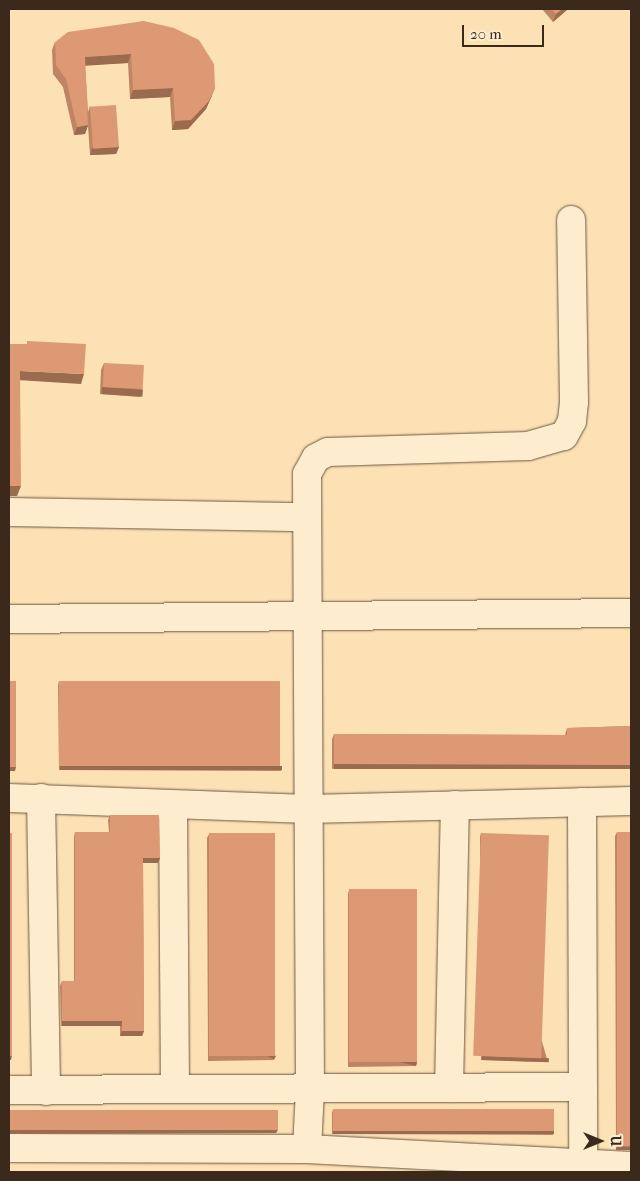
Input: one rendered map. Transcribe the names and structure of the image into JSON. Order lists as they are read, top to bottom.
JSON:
{
  "scale_bar": "20 m",
  "north": "right"
}
